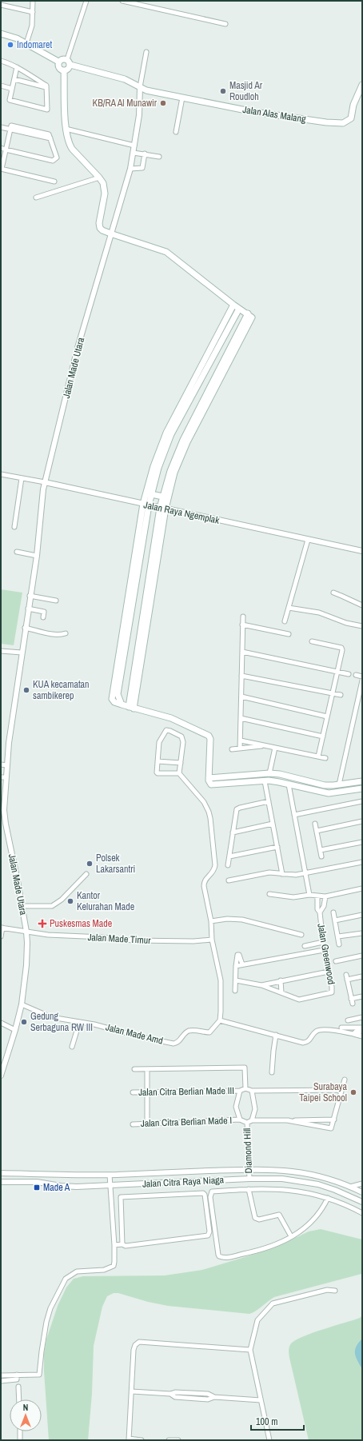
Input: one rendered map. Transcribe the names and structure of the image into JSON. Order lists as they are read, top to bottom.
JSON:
{
  "streets": {
    "main road": ["Jalan Alas Malang"],
    "street": [
      "Jalan Made Utara",
      "Jalan Raya Ngemplak",
      "Jalan Made Timur",
      "Jalan Greenwood",
      "Jalan Made Amd",
      "Jalan Citra Berlian Made III",
      "Jalan Citra Berlian Made I",
      "Diamond Hill",
      "Jalan Citra Raya Niaga"
    ]
  },
  "crossings": [
    ["Jalan Alas Malang", "Jalan Made Utara"],
    ["Jalan Made Utara", "Jalan Raya Ngemplak"],
    ["Jalan Made Utara", "Jalan Made Timur"],
    ["Jalan Made Utara", "Jalan Made Amd"],
    ["Jalan Citra Berlian Made III", "Diamond Hill"],
    ["Jalan Citra Berlian Made I", "Diamond Hill"],
    ["Diamond Hill", "Jalan Citra Raya Niaga"]
  ],
  "places": {
    "other": [
      "Indomaret",
      "Masjid Ar Roudloh",
      "KB/RA Al Munawir",
      "KUA kecamatan sambikerep",
      "Polsek Lakarsantri",
      "Kantor Kelurahan Made",
      "Gedung Serbaguna RW III",
      "Surabaya Taipei School"
    ],
    "health": ["Puskesmas Made"],
    "transit": ["Made A"]
  },
  "scale_bar": "100 m",
  "north": "top"
}
